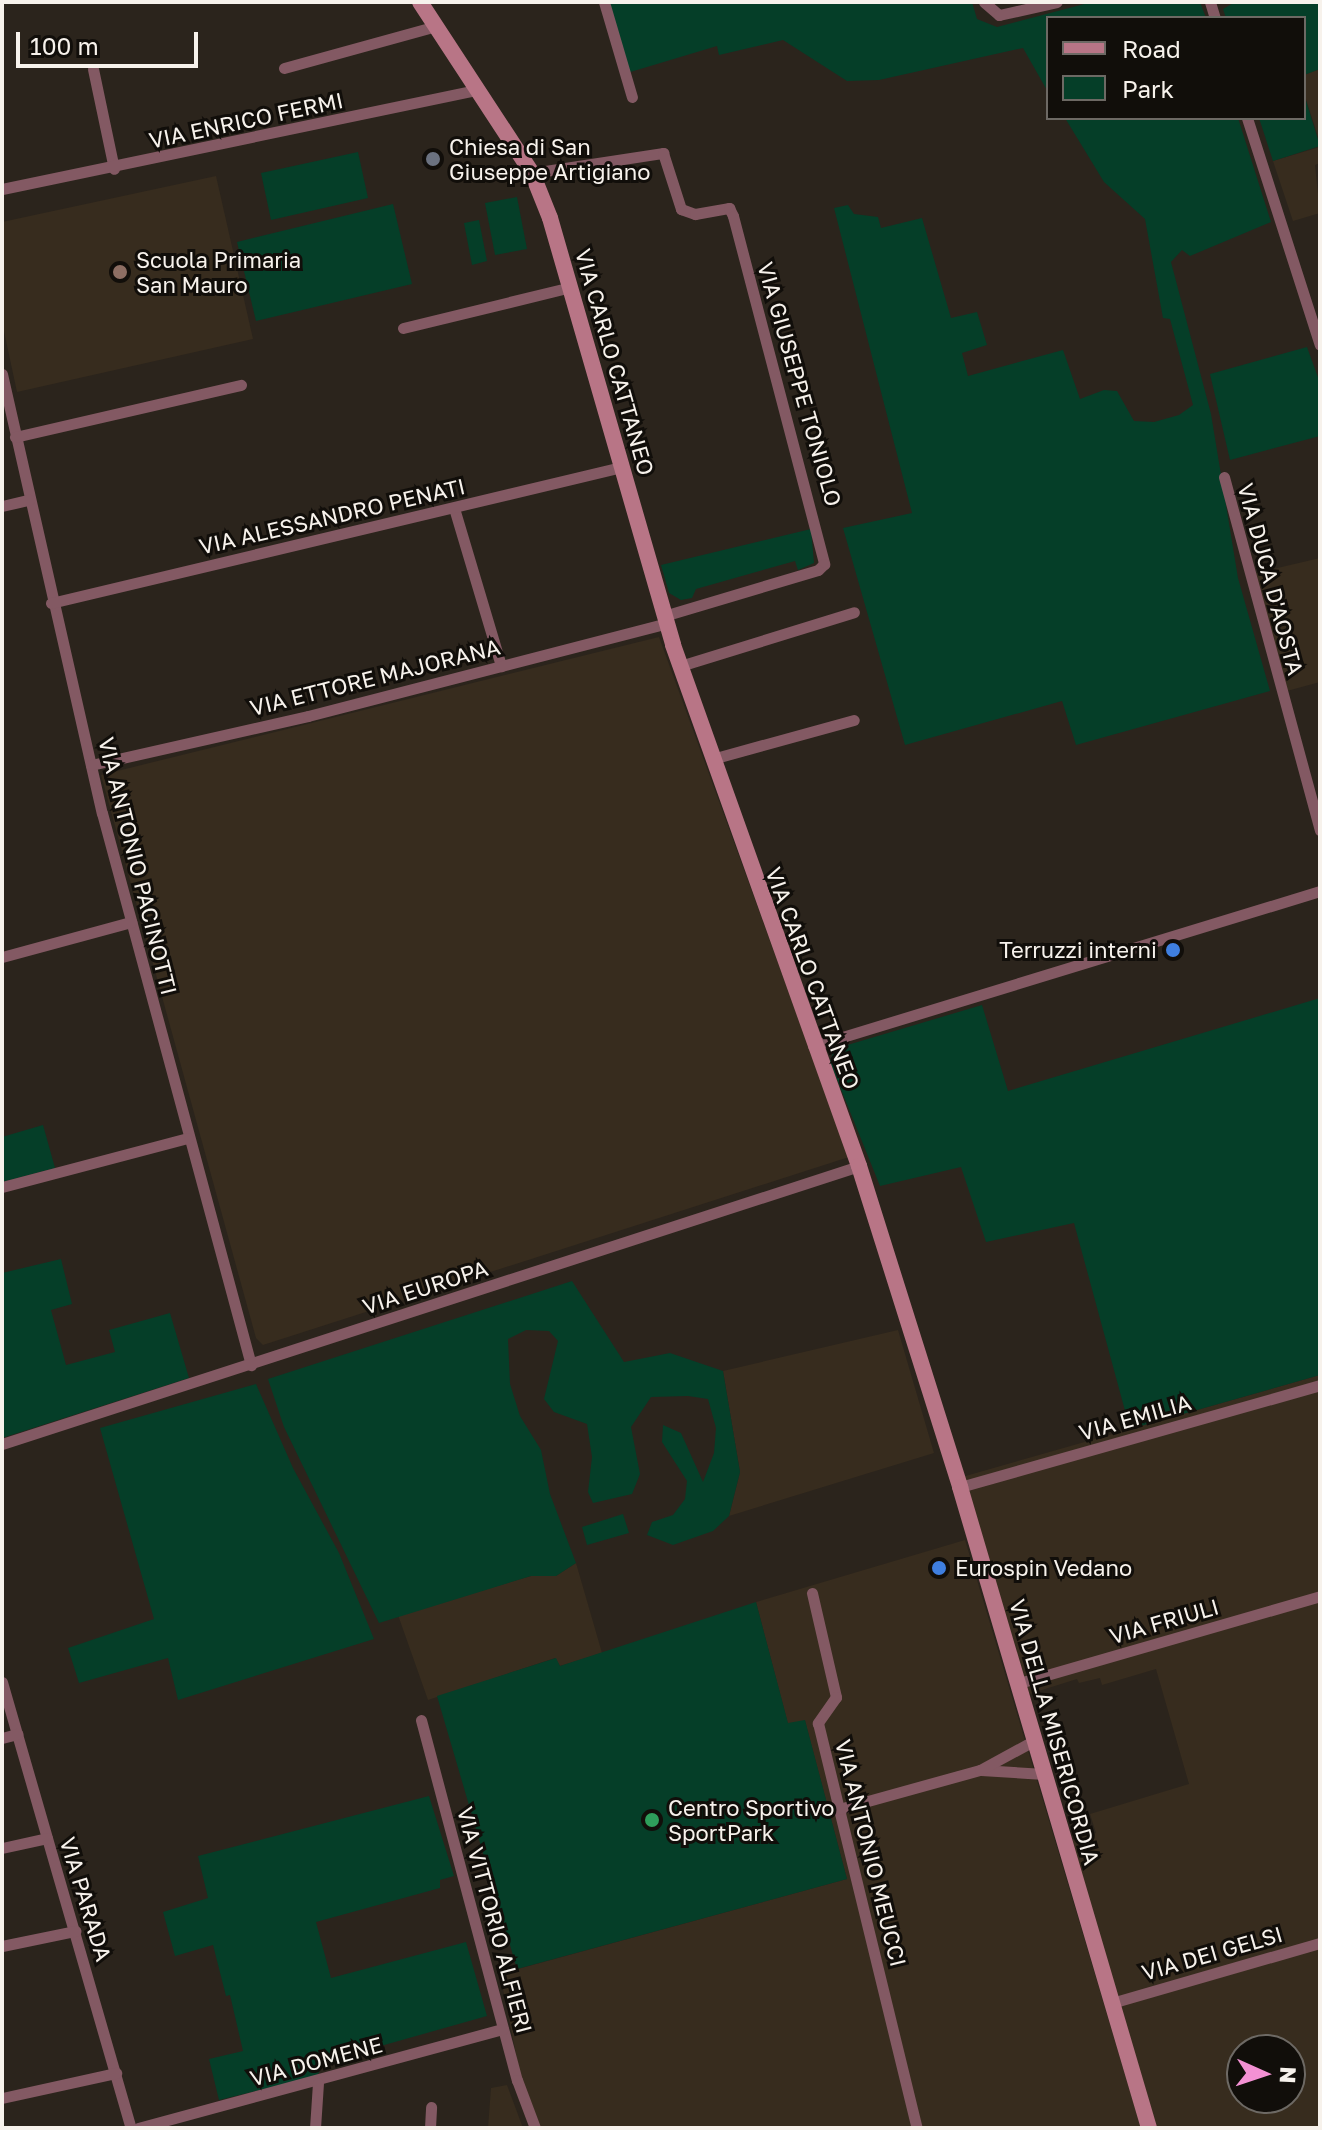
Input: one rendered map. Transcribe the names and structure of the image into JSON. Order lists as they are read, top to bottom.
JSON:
{
  "streets": {
    "street": [
      "VIA ENRICO FERMI",
      "VIA CARLO CATTANEO",
      "VIA GIUSEPPE TONIOLO",
      "VIA ALESSANDRO PENATI",
      "VIA DUCA D'AOSTA",
      "VIA ETTORE MAJORANA",
      "VIA ANTONIO PACINOTTI",
      "VIA EUROPA",
      "VIA EMILIA",
      "VIA FRIULI",
      "VIA DELLA MISERICORDIA",
      "VIA ANTONIO MEUCCI",
      "VIA PARADA",
      "VIA VITTORIO ALFIERI",
      "VIA DEI GELSI",
      "VIA DOMENE"
    ]
  },
  "crossings": [
    ["VIA ENRICO FERMI", "VIA CARLO CATTANEO"],
    ["VIA CARLO CATTANEO", "VIA GIUSEPPE TONIOLO"],
    ["VIA CARLO CATTANEO", "VIA ALESSANDRO PENATI"],
    ["VIA CARLO CATTANEO", "VIA ETTORE MAJORANA"],
    ["VIA CARLO CATTANEO", "VIA EUROPA"],
    ["VIA CARLO CATTANEO", "VIA DELLA MISERICORDIA"],
    ["VIA GIUSEPPE TONIOLO", "VIA ETTORE MAJORANA"],
    ["VIA ALESSANDRO PENATI", "VIA ANTONIO PACINOTTI"],
    ["VIA ETTORE MAJORANA", "VIA ANTONIO PACINOTTI"],
    ["VIA ANTONIO PACINOTTI", "VIA EUROPA"],
    ["VIA EUROPA", "VIA DELLA MISERICORDIA"],
    ["VIA EMILIA", "VIA DELLA MISERICORDIA"],
    ["VIA FRIULI", "VIA DELLA MISERICORDIA"],
    ["VIA DELLA MISERICORDIA", "VIA DEI GELSI"],
    ["VIA VITTORIO ALFIERI", "VIA DOMENE"]
  ],
  "places": [
    "Chiesa di San Giuseppe Artigiano",
    "Scuola Primaria San Mauro",
    "Terruzzi interni",
    "Eurospin Vedano",
    "Centro Sportivo SportPark"
  ],
  "legend": ["Road", "Park"],
  "scale_bar": "100 m",
  "north": "right"
}
